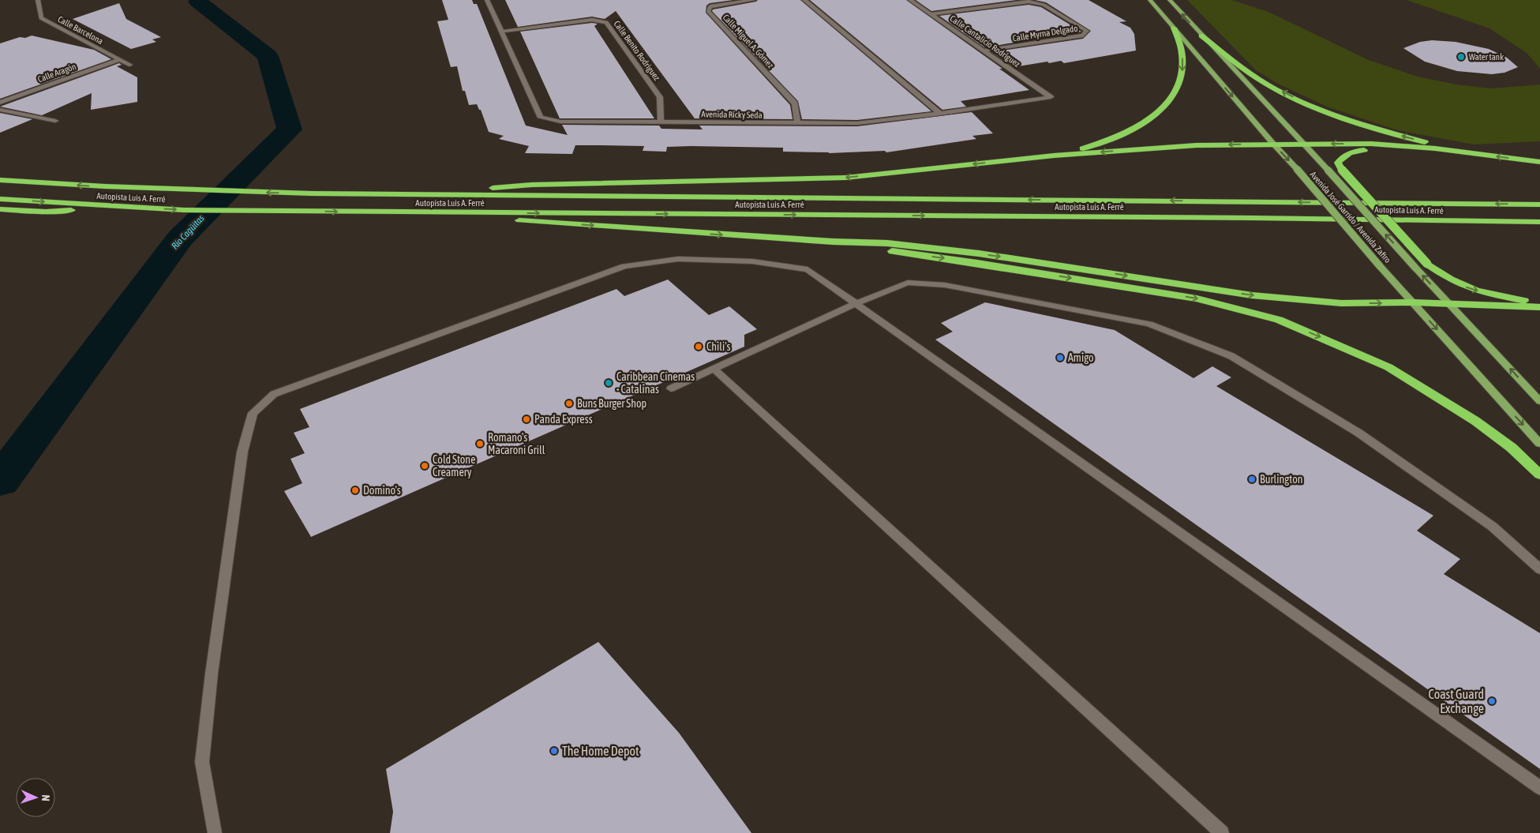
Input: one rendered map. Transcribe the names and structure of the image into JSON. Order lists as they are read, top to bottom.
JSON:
{
  "streets": {
    "highway": ["Autopista Luis A. Ferré"],
    "main road": ["Avenida José Garrido / Avenida Zafiro"],
    "street": [
      "Calle Barcelona",
      "Calle Myrna Delgado",
      "Calle Miguel A. Gómez",
      "Calle Cantalicio Rodríguez",
      "Calle Benito Rodríguez",
      "Calle Aragón",
      "Avenida Ricky Seda"
    ]
  },
  "crossings": [
    ["Calle Barcelona", "Calle Aragón"],
    ["Calle Myrna Delgado", "Calle Cantalicio Rodríguez"],
    ["Calle Miguel A. Gómez", "Avenida Ricky Seda"],
    ["Calle Cantalicio Rodríguez", "Avenida Ricky Seda"],
    ["Calle Benito Rodríguez", "Avenida Ricky Seda"]
  ],
  "water": ["Río Cagüitas"],
  "places": [
    "Water tank",
    "Chili's",
    "Amigo",
    "Caribbean Cinemas - Catalinas",
    "Buns Burger Shop",
    "Panda Express",
    "Romano's Macaroni Grill",
    "Cold Stone Creamery",
    "Burlington",
    "Domino's",
    "Coast Guard Exchange",
    "The Home Depot"
  ],
  "north": "right"
}
